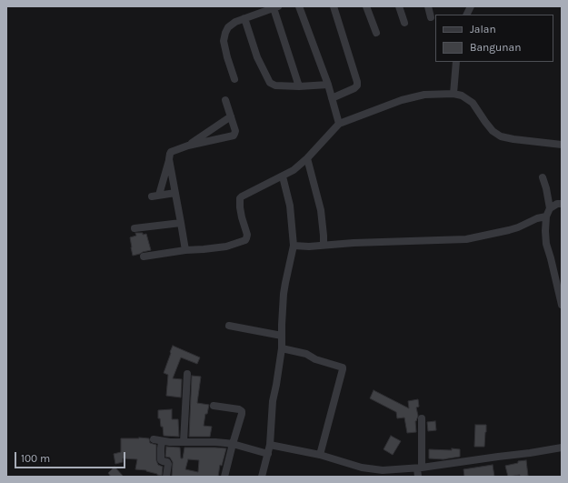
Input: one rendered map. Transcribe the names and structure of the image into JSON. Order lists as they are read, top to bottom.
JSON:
{
  "legend": ["Jalan", "Bangunan"],
  "scale_bar": "100 m"
}
